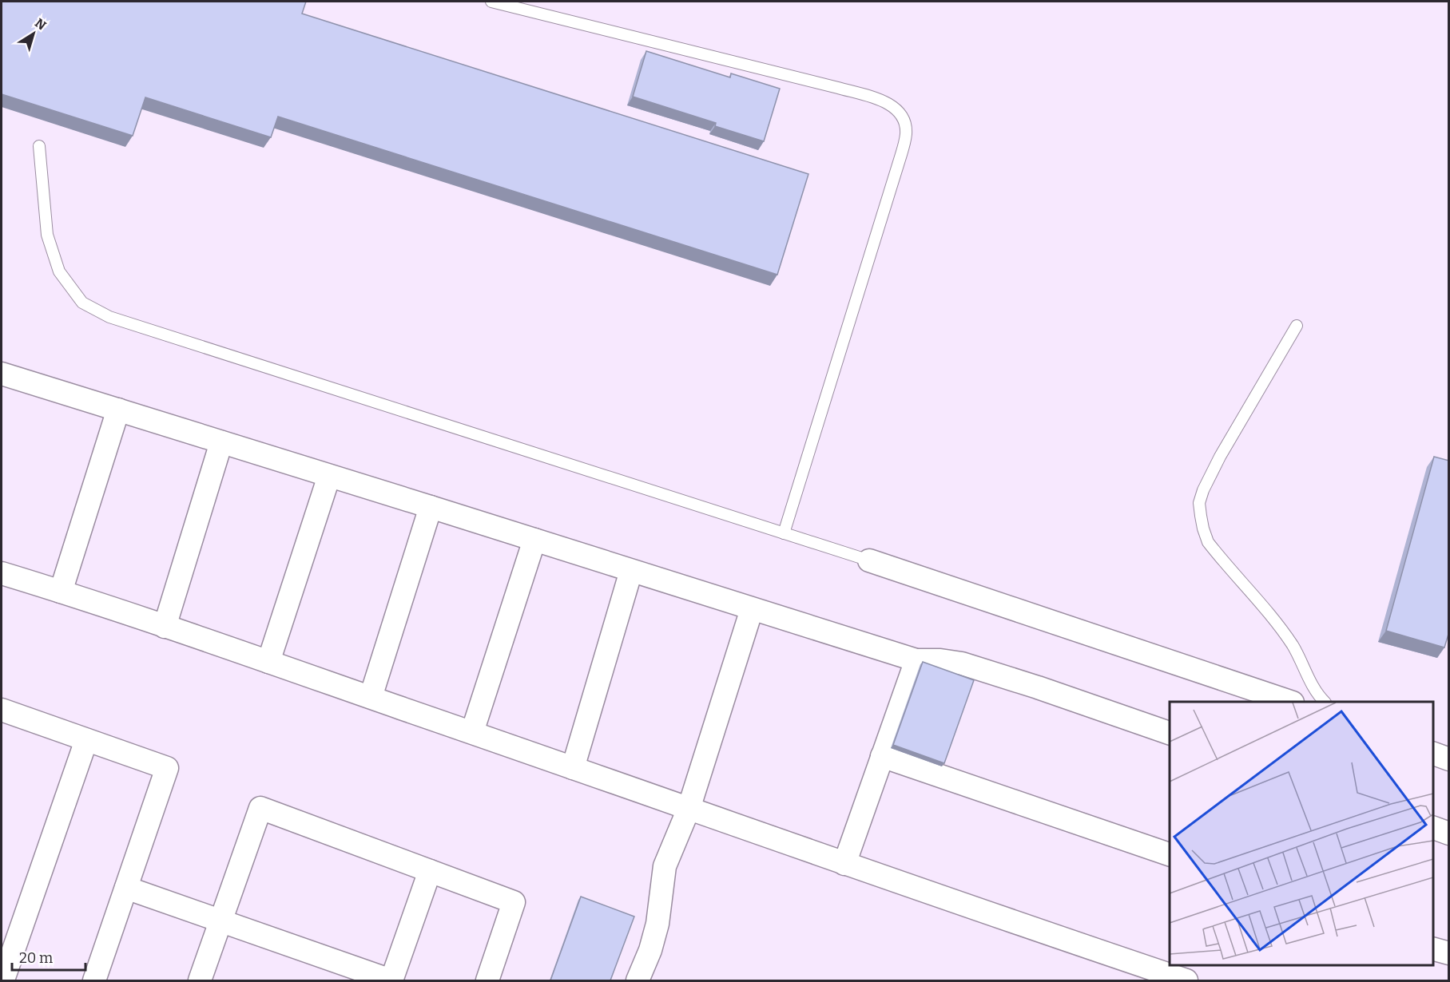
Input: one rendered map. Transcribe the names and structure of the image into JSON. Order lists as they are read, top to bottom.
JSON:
{
  "scale_bar": "20 m",
  "north": "top right"
}
